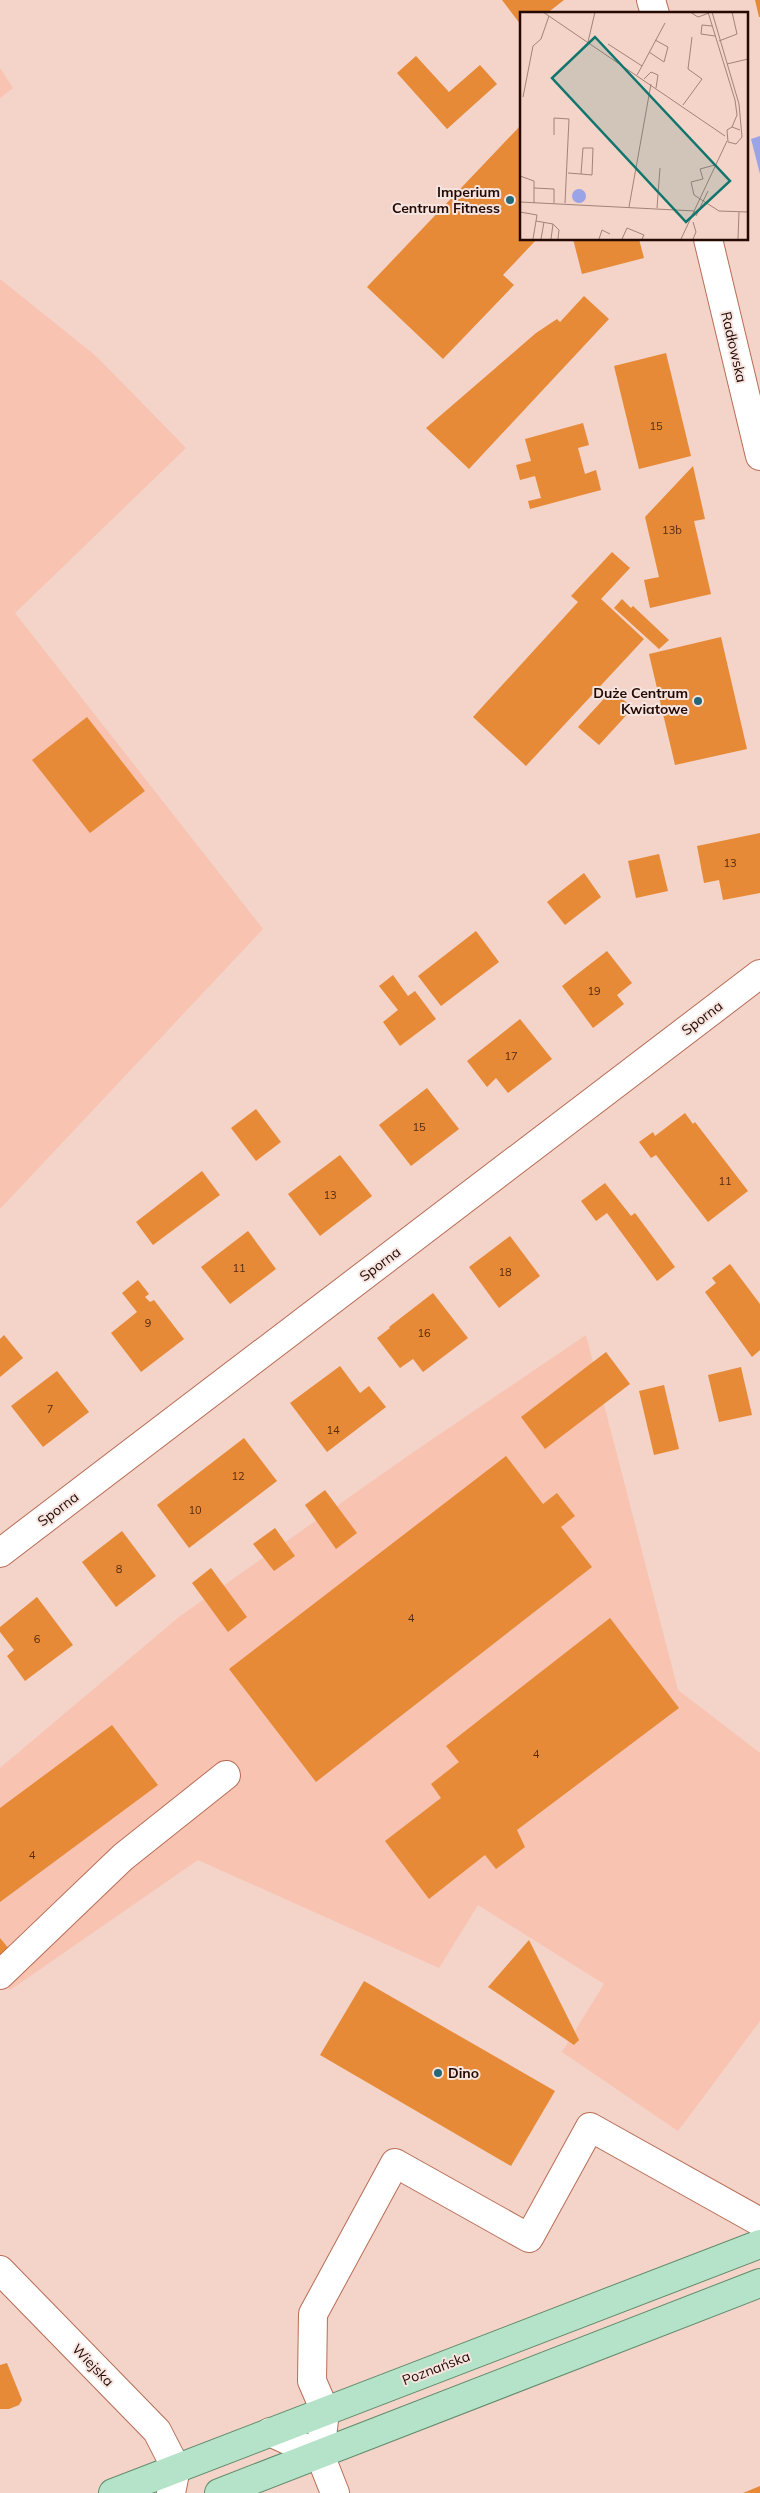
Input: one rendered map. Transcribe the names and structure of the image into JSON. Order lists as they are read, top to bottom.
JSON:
{
  "streets": {
    "main road": ["Poznańska"],
    "street": ["Radłowska", "Sporna", "Wiejska"]
  },
  "crossings": [
    ["Wiejska", "Poznańska"]
  ],
  "places": ["Imperium Centrum Fitness", "Duże Centrum Kwiatowe", "Dino"],
  "house_numbers": [
    "15",
    "13b",
    "13",
    "19",
    "17",
    "15",
    "11",
    "13",
    "11",
    "18",
    "9",
    "16",
    "7",
    "14",
    "12",
    "10",
    "8",
    "4",
    "6",
    "4",
    "4"
  ]
}
